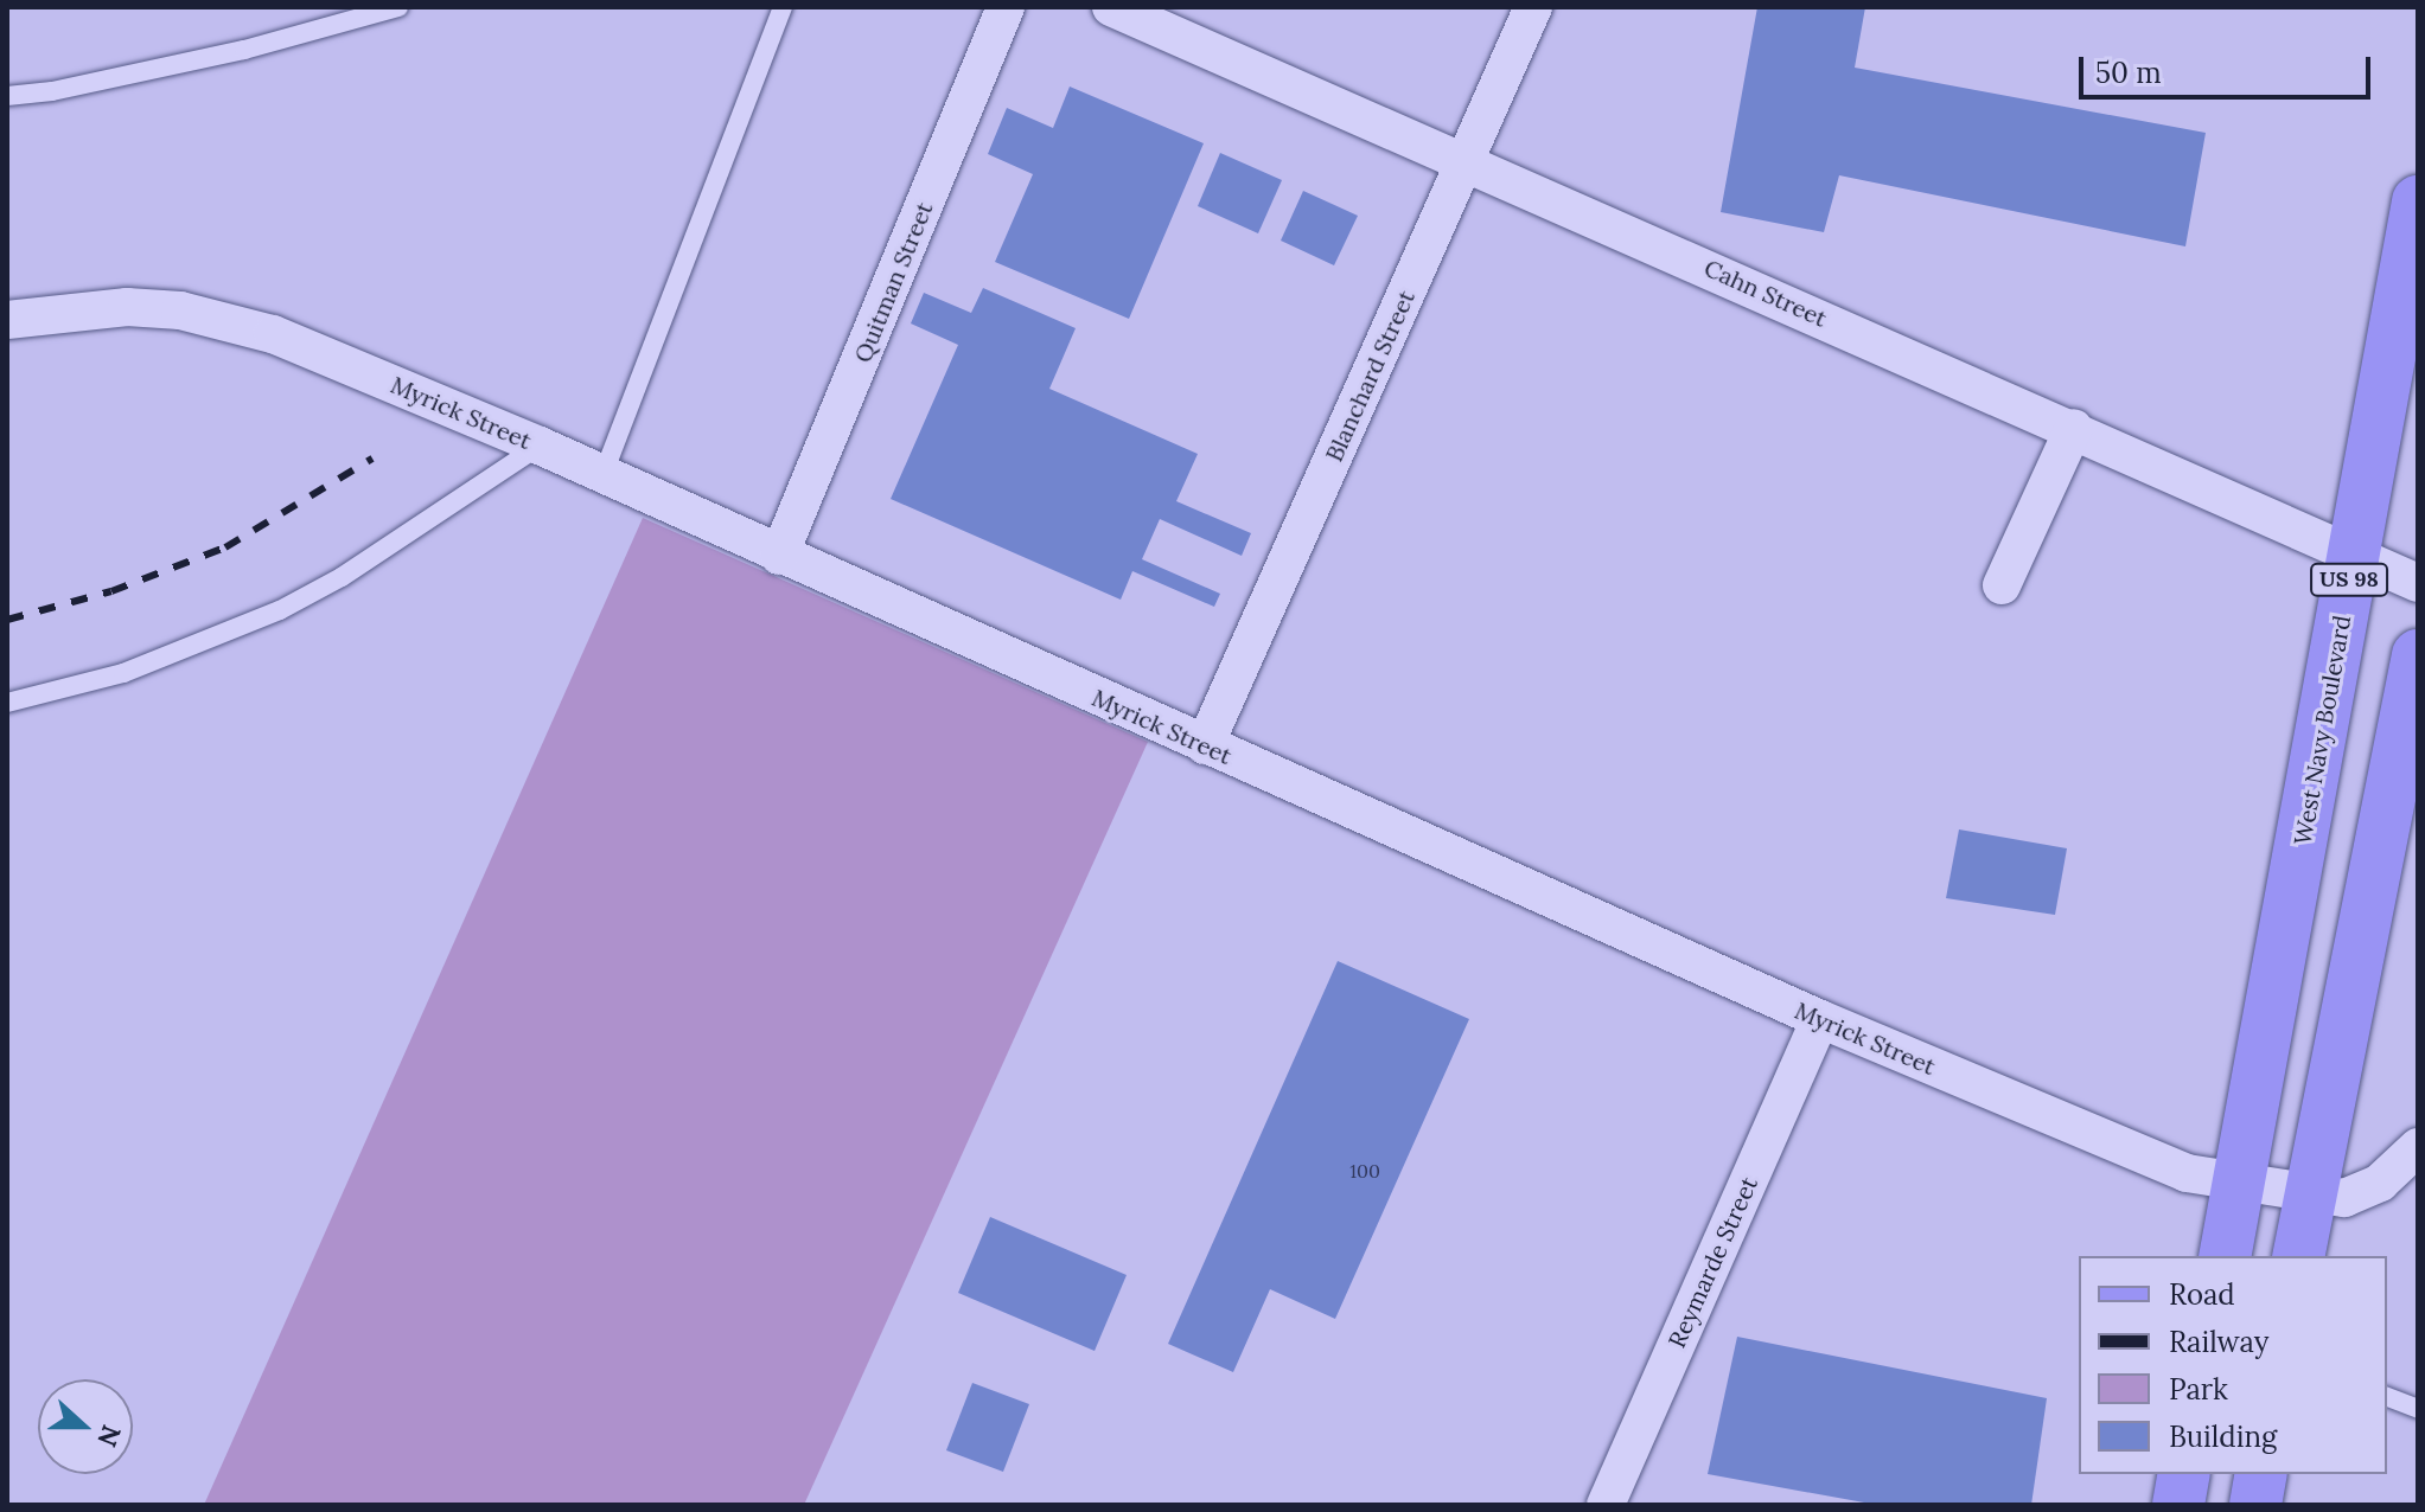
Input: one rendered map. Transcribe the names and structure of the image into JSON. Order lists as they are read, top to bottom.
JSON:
{
  "streets": {
    "main road": ["US 98", "West Navy Boulevard"],
    "street": [
      "Quitman Street",
      "Cahn Street",
      "Blanchard Street",
      "Myrick Street",
      "Reymarde Street"
    ]
  },
  "crossings": [
    ["Quitman Street", "Myrick Street"],
    ["Cahn Street", "Blanchard Street"],
    ["Cahn Street", "West Navy Boulevard"],
    ["Blanchard Street", "Myrick Street"],
    ["Myrick Street", "West Navy Boulevard"],
    ["Myrick Street", "Reymarde Street"]
  ],
  "house_numbers": ["100"],
  "legend": [
    "Road",
    "Railway",
    "Park",
    "Building"
  ],
  "scale_bar": "50 m",
  "north": "right"
}
